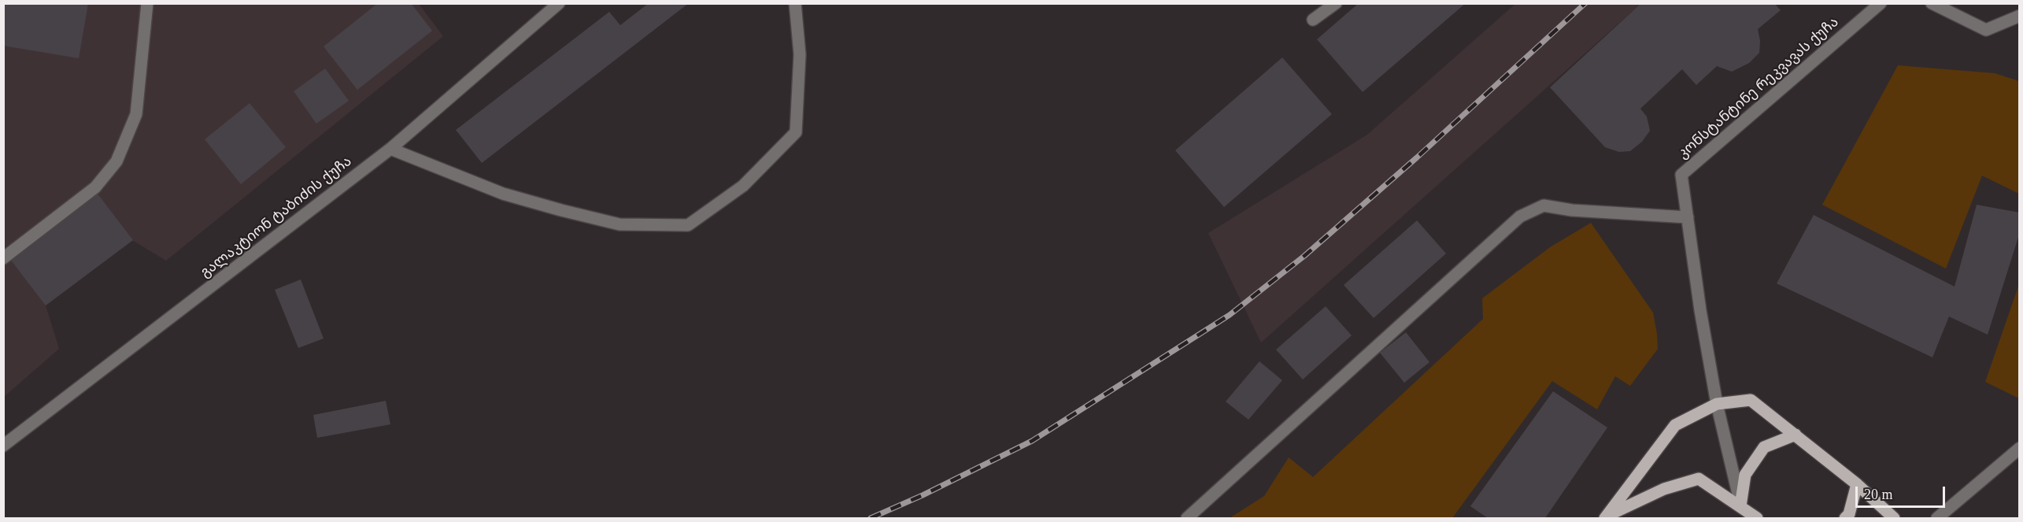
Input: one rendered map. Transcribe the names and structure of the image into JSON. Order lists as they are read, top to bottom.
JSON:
{
  "streets": {
    "street": ["კონსტანტინე რეკვავას ქუჩა", "გალაკტიონ ტაბიძის ქუჩა"]
  },
  "scale_bar": "20 m"
}
